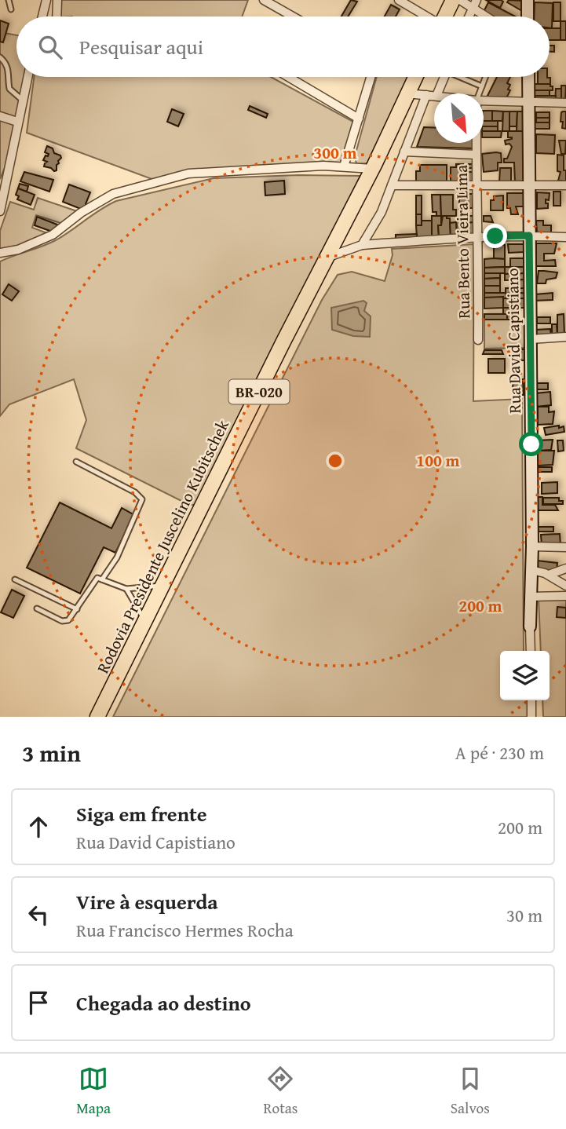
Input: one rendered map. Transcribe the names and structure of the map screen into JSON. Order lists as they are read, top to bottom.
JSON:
{
  "streets": {
    "highway": ["BR-020", "Rodovia Presidente Juscelino Kubitschek"],
    "street": ["Rua Bento Vieira Lima", "Rua David Capistiano"]
  },
  "north": "bottom right",
  "page": {
    "search": "Pesquisar aqui",
    "heading": ["3 min", "A pé · 230 m"],
    "list": [
      ["Siga em frente", "Rua David Capistiano", "200 m"],
      ["Vire à esquerda", "Rua Francisco Hermes Rocha", "30 m"],
      "Chegada ao destino"
    ],
    "nav": ["Mapa", "Rotas", "Salvos"]
  },
  "rings": ["300 m", "100 m", "200 m"]
}
